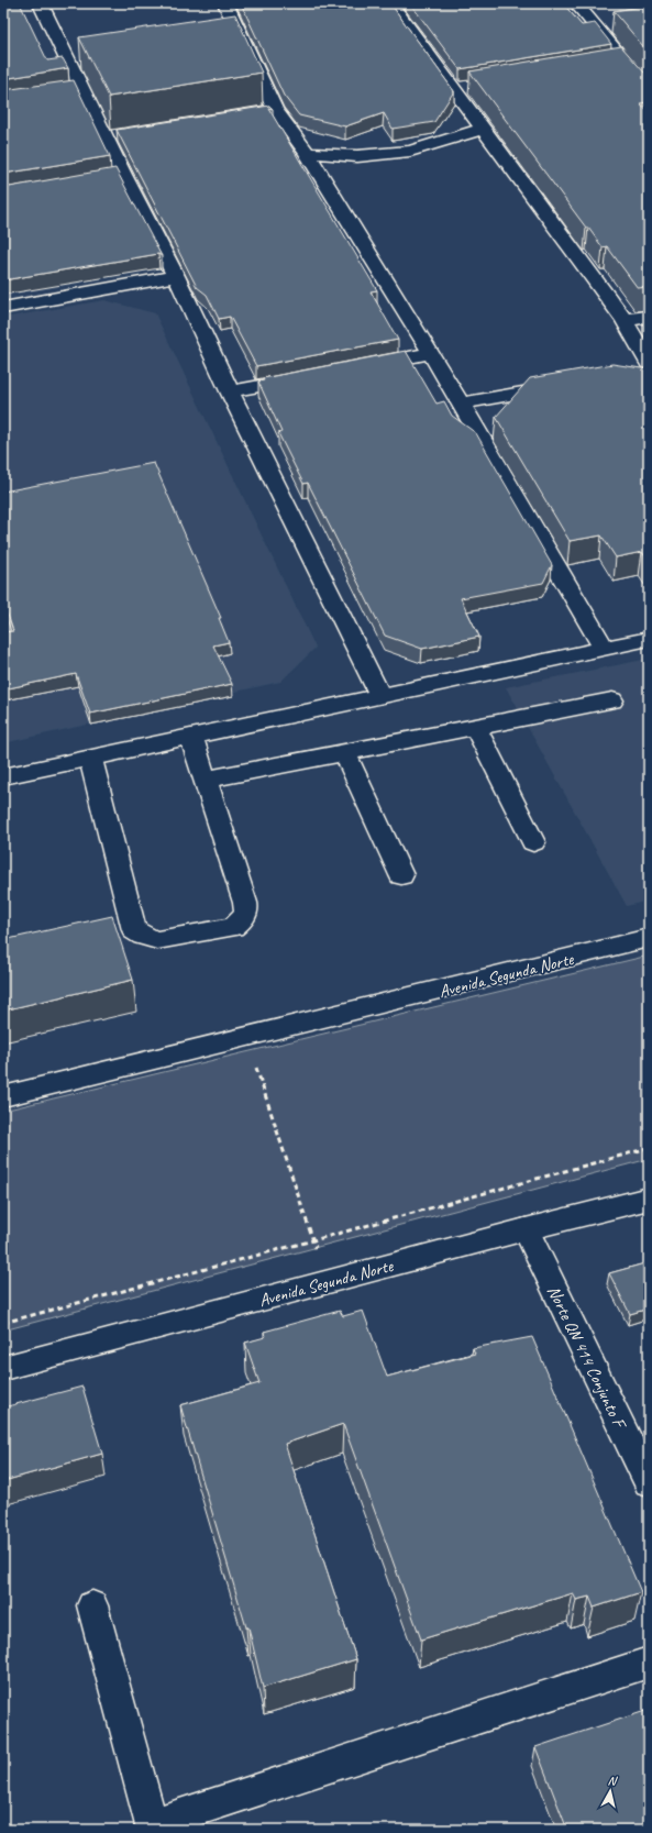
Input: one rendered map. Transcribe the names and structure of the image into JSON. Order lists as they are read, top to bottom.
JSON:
{
  "streets": {
    "street": ["Avenida Segunda Norte", "Norte QN 414 Conjunto F"]
  },
  "crossings": [
    ["Avenida Segunda Norte", "Norte QN 414 Conjunto F"]
  ],
  "north": "top"
}
